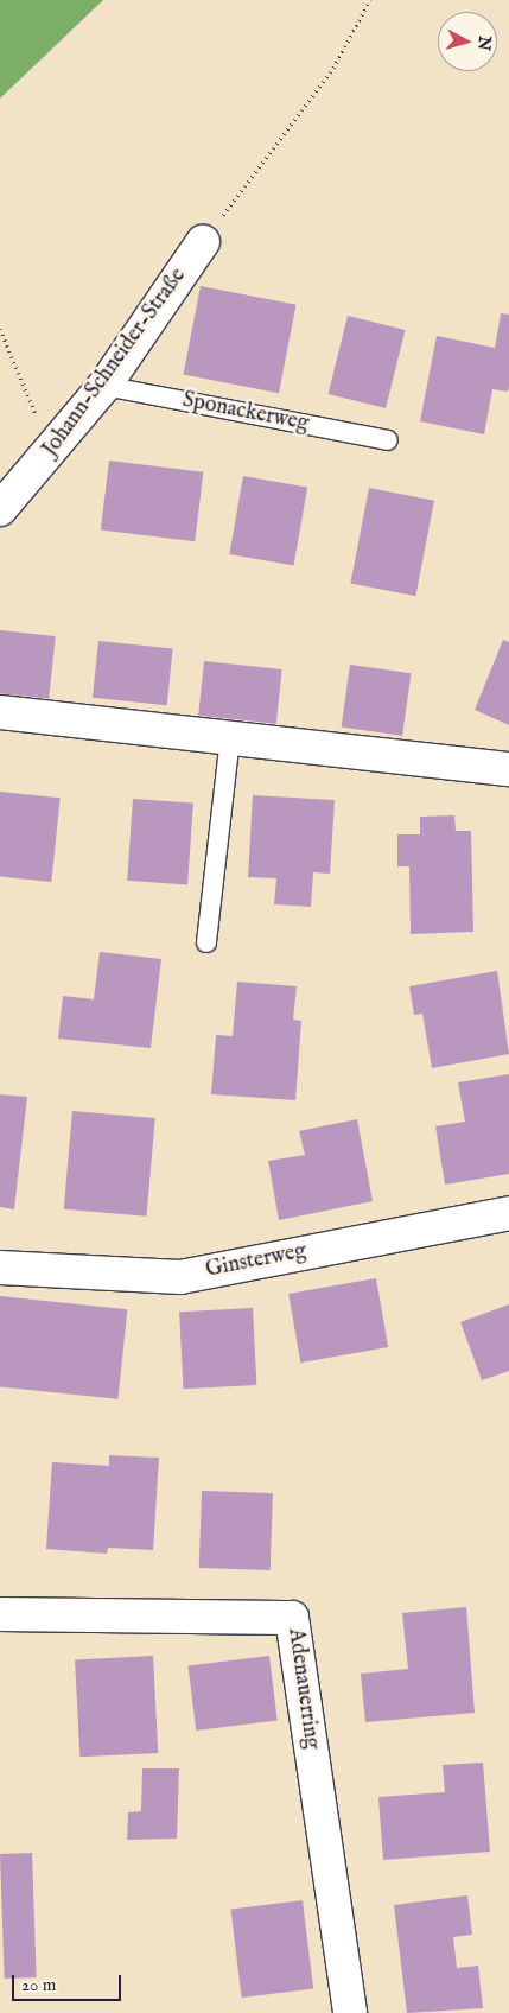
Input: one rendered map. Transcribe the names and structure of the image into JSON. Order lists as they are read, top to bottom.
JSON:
{
  "streets": {
    "street": ["Johann-Schneider-Straße", "Ginsterweg", "Adenauerring"],
    "lane": ["Sponackerweg"]
  },
  "crossings": [
    ["Johann-Schneider-Straße", "Sponackerweg"]
  ],
  "scale_bar": "20 m",
  "north": "right"
}
